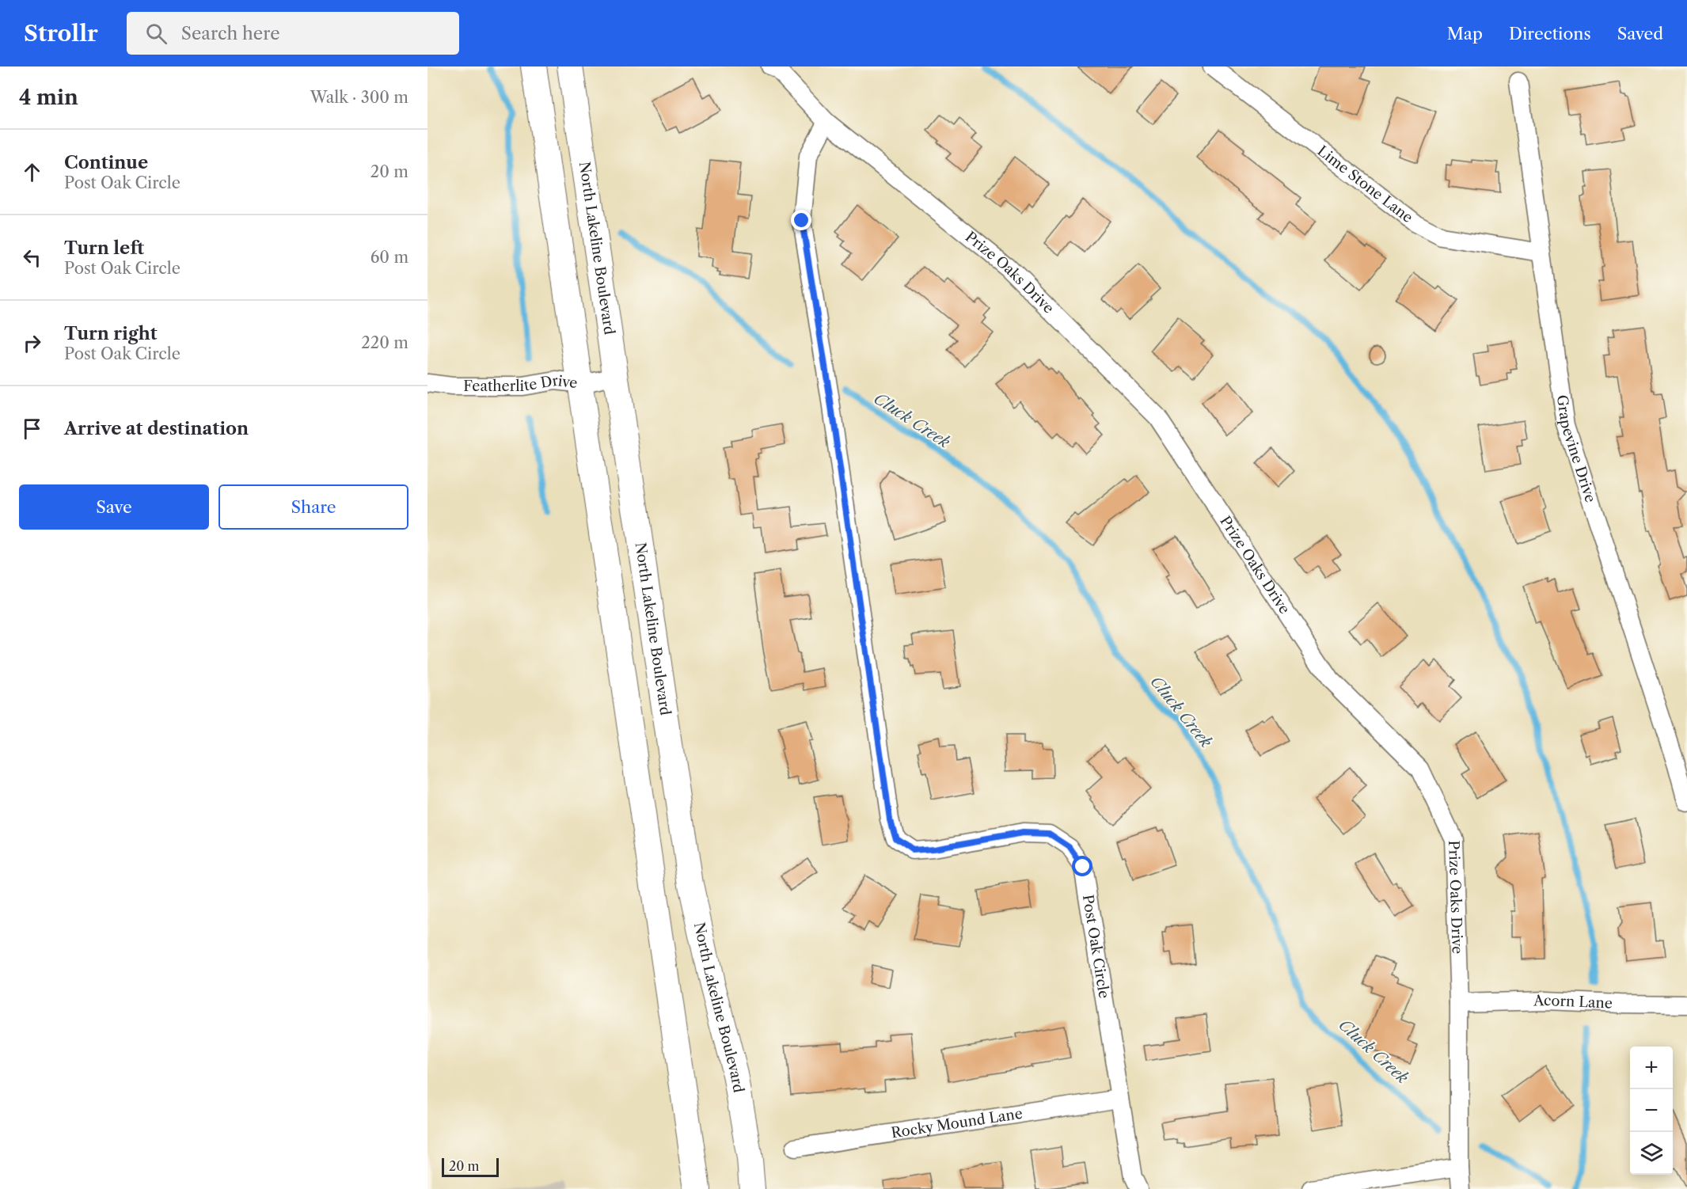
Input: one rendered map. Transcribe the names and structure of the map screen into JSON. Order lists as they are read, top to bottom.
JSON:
{
  "streets": {
    "main road": ["North Lakeline Boulevard"],
    "street": [
      "Lime Stone Lane",
      "Prize Oaks Drive",
      "Featherlite Drive",
      "Grapevine Drive",
      "Post Oak Circle",
      "Acorn Lane",
      "Rocky Mound Lane"
    ]
  },
  "crossings": [
    ["Lime Stone Lane", "Grapevine Drive"],
    ["North Lakeline Boulevard", "Featherlite Drive"],
    ["Prize Oaks Drive", "Post Oak Circle"],
    ["Prize Oaks Drive", "Acorn Lane"],
    ["Post Oak Circle", "Rocky Mound Lane"]
  ],
  "water": ["Cluck Creek"],
  "scale_bar": "20 m",
  "page": {
    "header": "Strollr",
    "search": "Search here",
    "nav": ["Map", "Directions", "Saved"],
    "heading": ["4 min", "Walk · 300 m"],
    "list": [
      ["Continue", "Post Oak Circle", "20 m"],
      ["Turn left", "Post Oak Circle", "60 m"],
      ["Turn right", "Post Oak Circle", "220 m"],
      "Arrive at destination"
    ],
    "buttons": ["Save", "Share"],
    "map_buttons": ["+", "−"],
    "scale": "20 m"
  }
}
